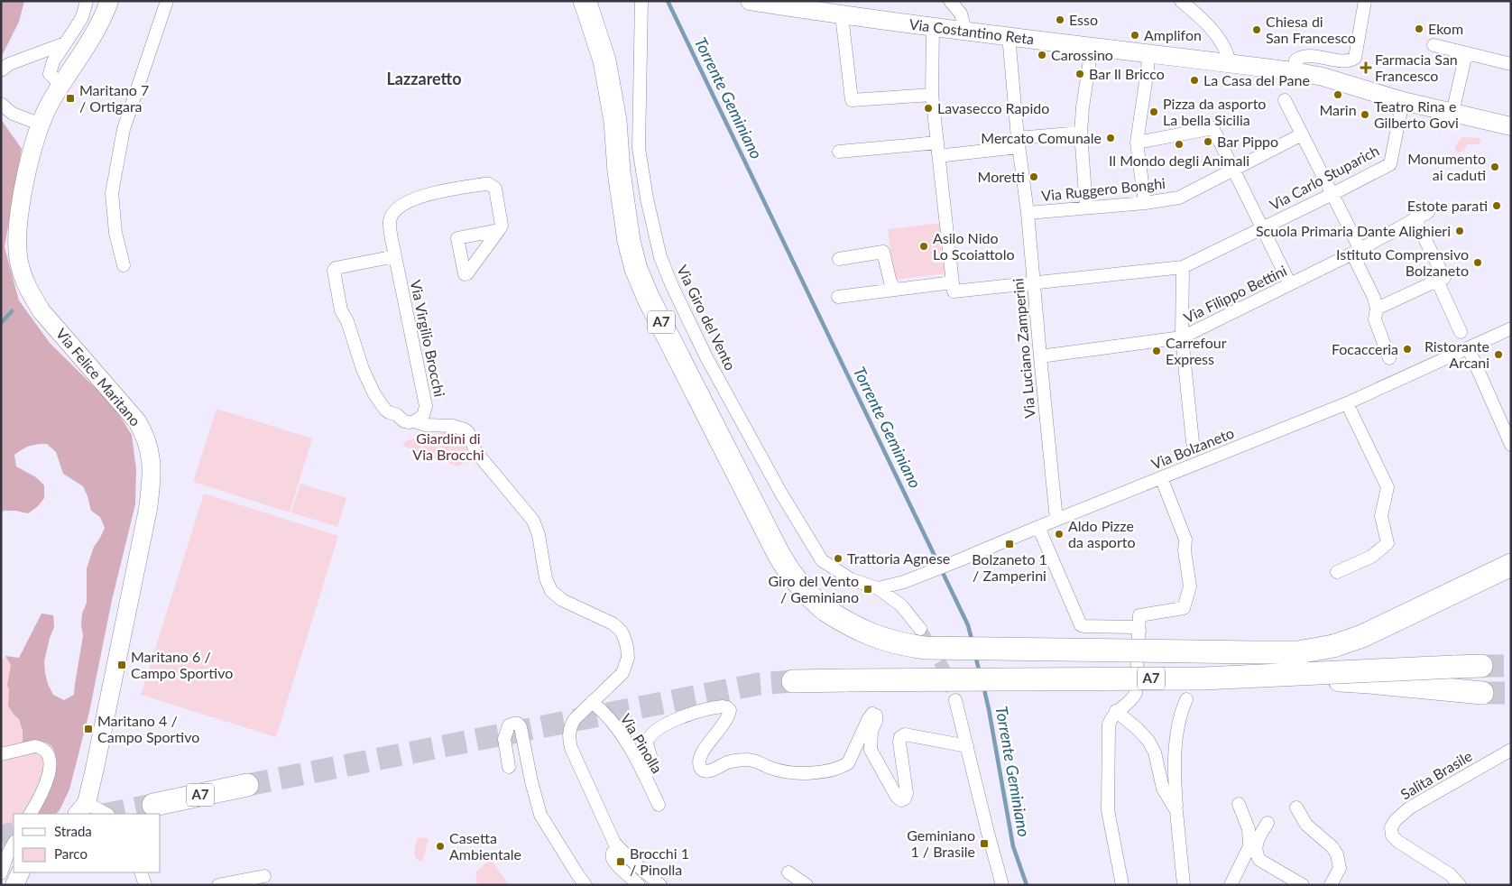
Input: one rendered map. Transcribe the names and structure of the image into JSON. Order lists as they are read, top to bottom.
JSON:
{
  "streets": {
    "highway": ["A7"],
    "street": [
      "Via Costantino Reta",
      "Via Carlo Stuparich",
      "Via Ruggero Bonghi",
      "Via Filippo Bettini",
      "Via Giro del Vento",
      "Via Virgilio Brocchi",
      "Via Luciano Zamperini",
      "Via Felice Maritano",
      "Via Bolzaneto",
      "Via Pinolla",
      "Salita Brasile"
    ]
  },
  "crossings": [
    ["Via Costantino Reta", "Via Carlo Stuparich"],
    ["Via Costantino Reta", "Via Luciano Zamperini"],
    ["Via Carlo Stuparich", "Via Luciano Zamperini"],
    ["Via Ruggero Bonghi", "Via Luciano Zamperini"],
    ["Via Filippo Bettini", "Via Luciano Zamperini"],
    ["Via Giro del Vento", "Via Bolzaneto"],
    ["Via Luciano Zamperini", "Via Bolzaneto"]
  ],
  "districts": ["Lazzaretto"],
  "water": ["Torrente Geminiano"],
  "parks": ["Giardini di Via Brocchi"],
  "places": {
    "other": [
      "Esso",
      "Ekom",
      "Chiesa di San Francesco",
      "Amplifon",
      "Carossino",
      "Bar Il Bricco",
      "La Casa del Pane",
      "Marin",
      "Lavasecco Rapido",
      "Pizza da asporto La bella Sicilia",
      "Teatro Rina e Gilberto Govi",
      "Mercato Comunale",
      "Bar Pippo",
      "Il Mondo degli Animali",
      "Monumento ai caduti",
      "Moretti",
      "Estote parati",
      "Scuola Primaria Dante Alighieri",
      "Asilo Nido Lo Scoiattolo",
      "Istituto Comprensivo Bolzaneto",
      "Focacceria",
      "Carrefour Express",
      "Ristorante Arcani",
      "Aldo Pizze da asporto",
      "Trattoria Agnese",
      "Casetta Ambientale"
    ],
    "health": ["Farmacia San Francesco"],
    "transit": [
      "Maritano 7 / Ortigara",
      "Bolzaneto 1 / Zamperini",
      "Giro del Vento / Geminiano",
      "Maritano 6 / Campo Sportivo",
      "Maritano 4 / Campo Sportivo",
      "Geminiano 1 / Brasile",
      "Brocchi 1 / Pinolla"
    ]
  },
  "legend": ["Strada", "Parco"]
}
